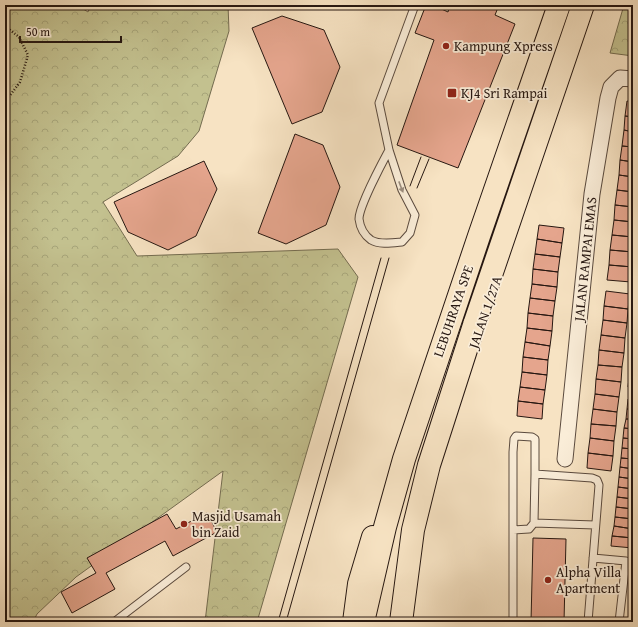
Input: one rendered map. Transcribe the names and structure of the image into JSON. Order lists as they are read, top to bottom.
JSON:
{
  "streets": {
    "main road": ["LEBUHRAYA SPE", "JALAN 1/27A"],
    "street": ["JALAN RAMPAI EMAS"]
  },
  "places": {
    "other": ["Kampung Xpress", "Masjid Usamah bin Zaid", "Alpha Villa Apartment"],
    "transit": ["KJ4 Sri Rampai"]
  },
  "scale_bar": "50 m"
}
